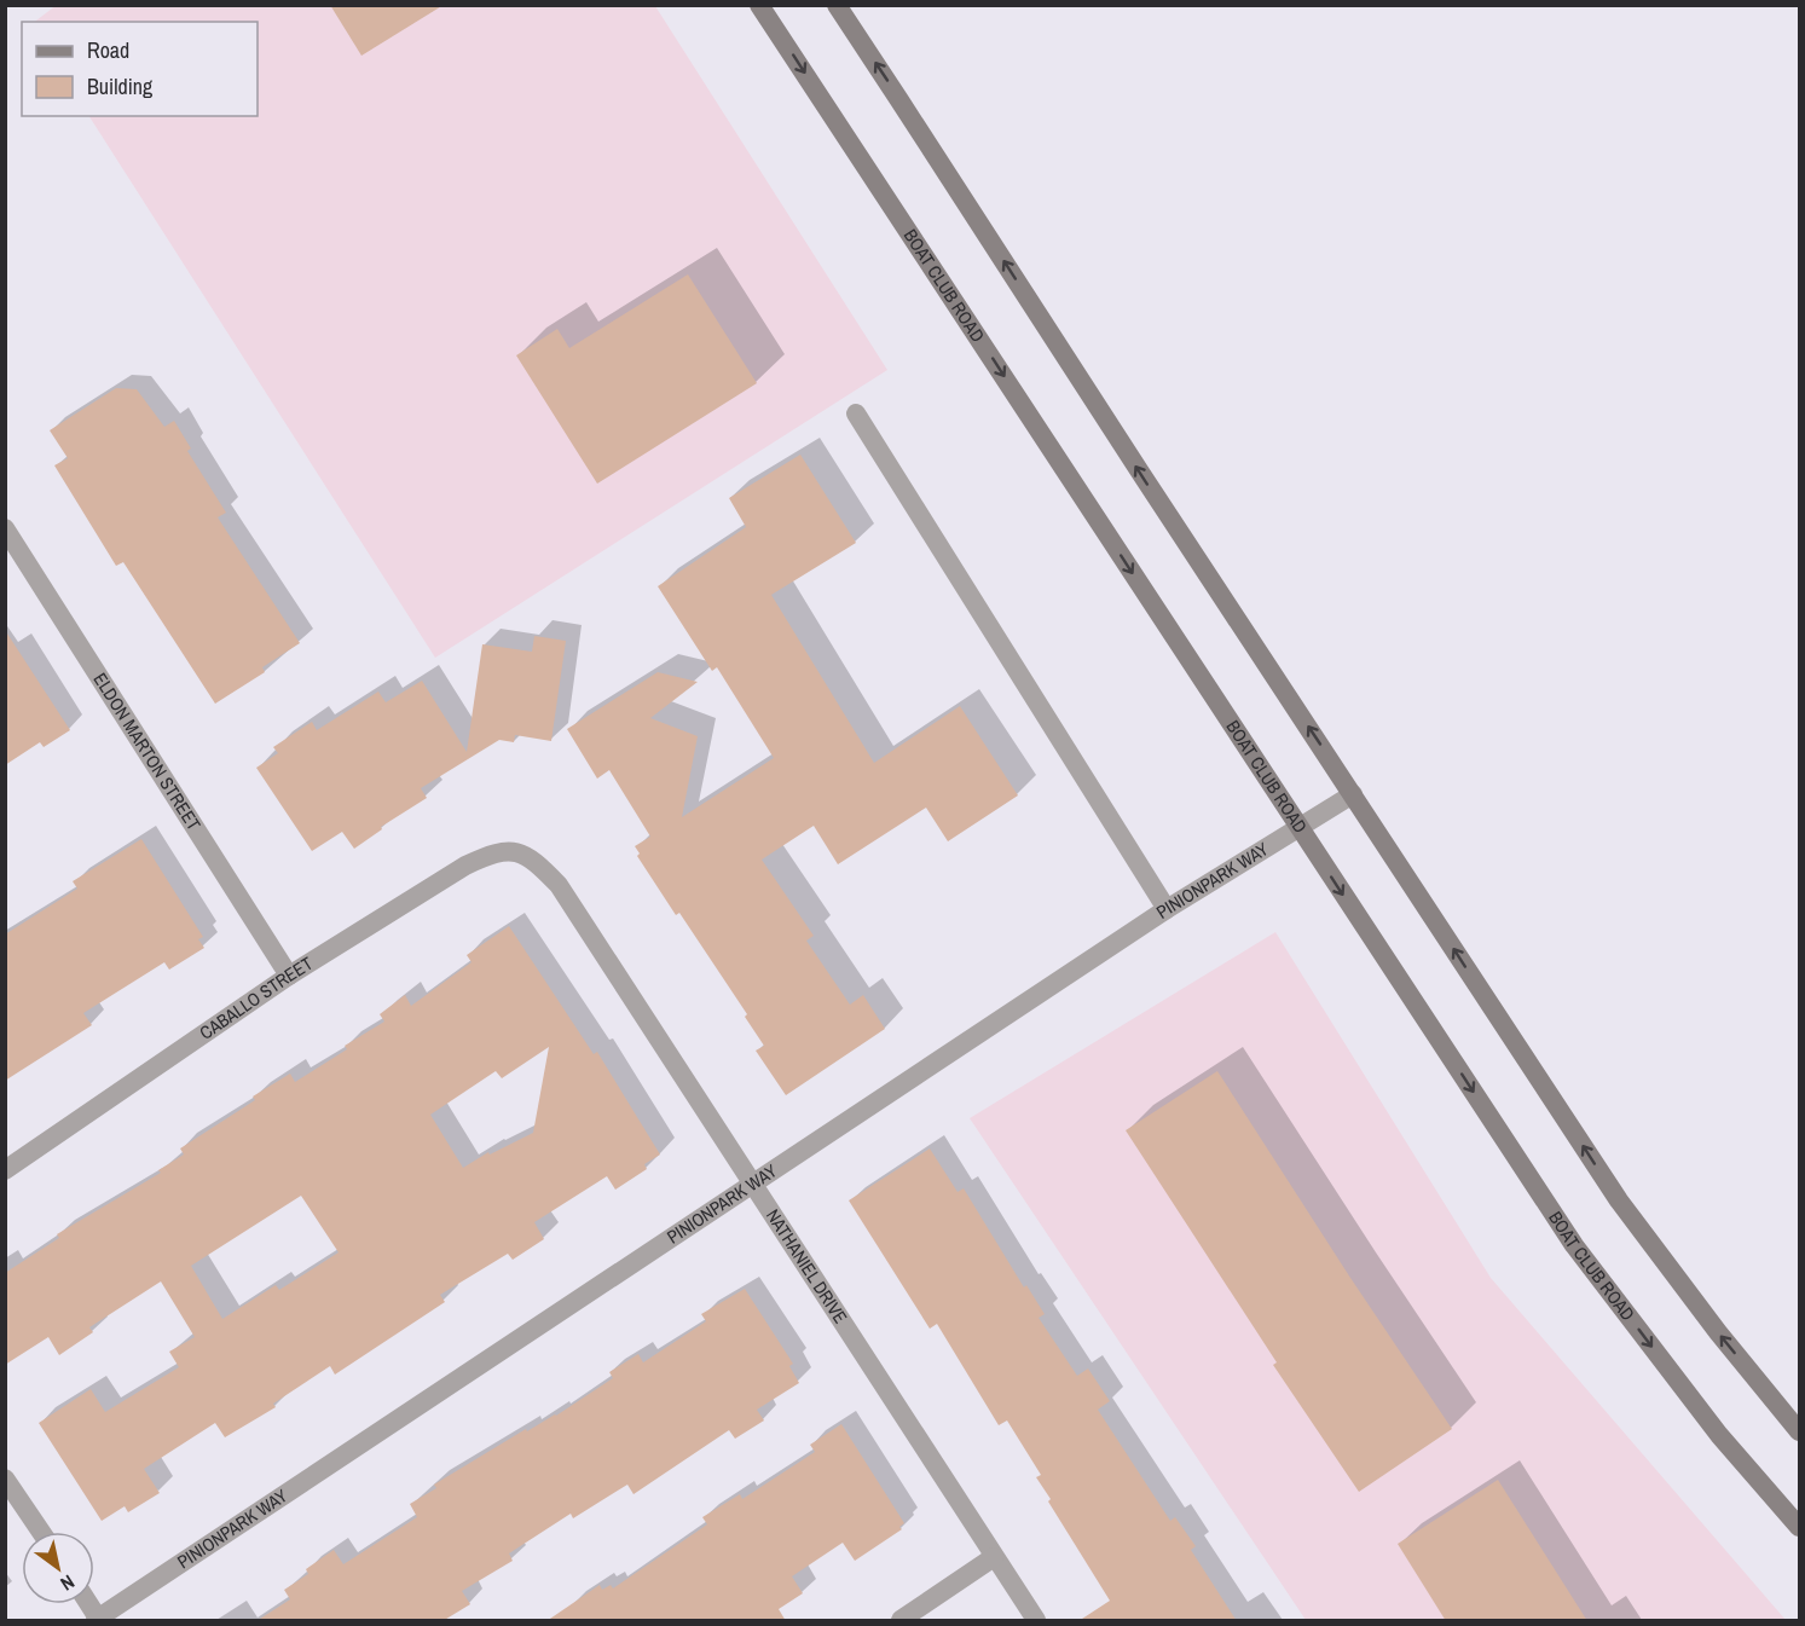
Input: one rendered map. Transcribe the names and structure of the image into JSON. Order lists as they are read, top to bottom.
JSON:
{
  "streets": {
    "main road": ["BOAT CLUB ROAD"],
    "street": [
      "ELDON MARTON STREET",
      "PINIONPARK WAY",
      "CABALLO STREET",
      "NATHANIEL DRIVE"
    ]
  },
  "crossings": [
    ["BOAT CLUB ROAD", "PINIONPARK WAY"],
    ["ELDON MARTON STREET", "CABALLO STREET"],
    ["PINIONPARK WAY", "NATHANIEL DRIVE"],
    ["CABALLO STREET", "NATHANIEL DRIVE"]
  ],
  "legend": ["Road", "Building"],
  "north": "bottom right"
}
